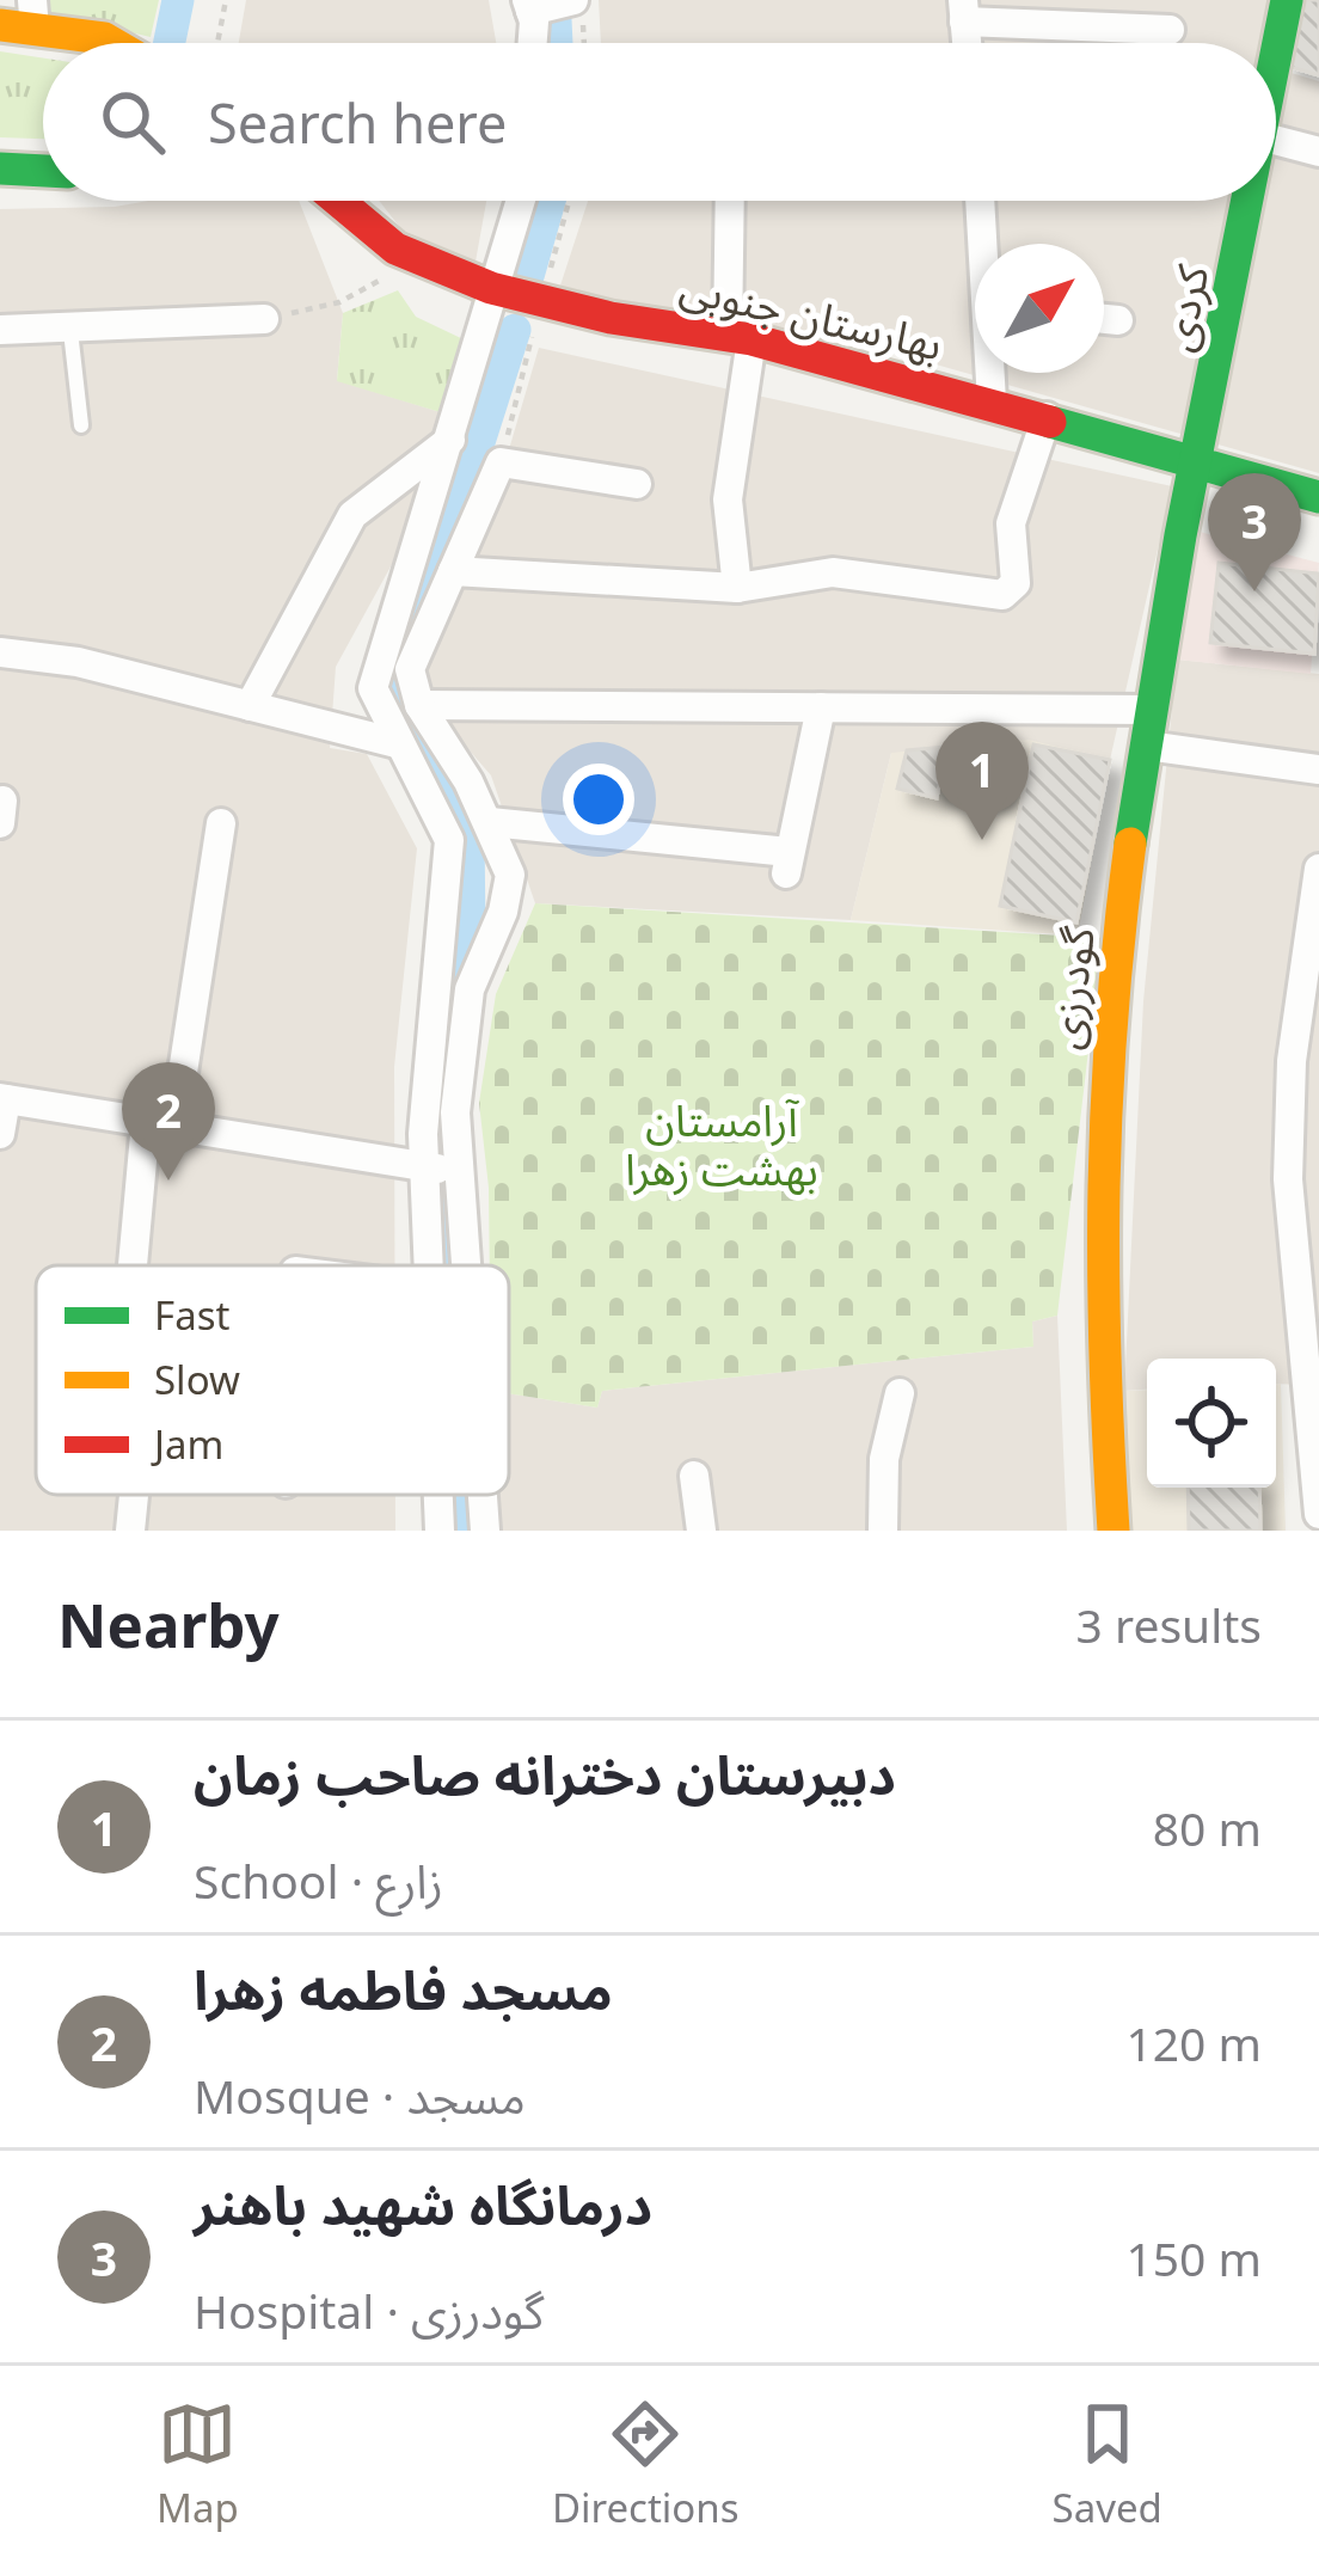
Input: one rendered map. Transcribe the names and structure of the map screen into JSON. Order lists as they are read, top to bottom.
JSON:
{
  "streets": {
    "street": ["کردی", "بهارستان جنوبی", "گودرزی"]
  },
  "crossings": [
    ["کردی", "بهارستان جنوبی"],
    ["کردی", "گودرزی"],
    ["بهارستان جنوبی", "گودرزی"]
  ],
  "parks": ["آرامستان بهشت زهرا"],
  "legend": ["Fast", "Slow", "Jam"],
  "north": "top right",
  "page": {
    "search": "Search here",
    "pins": ["3", "1", "2"],
    "heading": ["Nearby", "3 results"],
    "list": [
      {
        "mark": "1",
        "name": "دبیرستان دخترانه صاحب زمان",
        "note": "School · زارع",
        "value": "80 m"
      },
      {
        "mark": "2",
        "name": "مسجد فاطمه زهرا",
        "note": "Mosque · مسجد",
        "value": "120 m"
      },
      {
        "mark": "3",
        "name": "درمانگاه شهید باهنر",
        "note": "Hospital · گودرزی",
        "value": "150 m"
      }
    ],
    "nav": ["Map", "Directions", "Saved"]
  }
}
